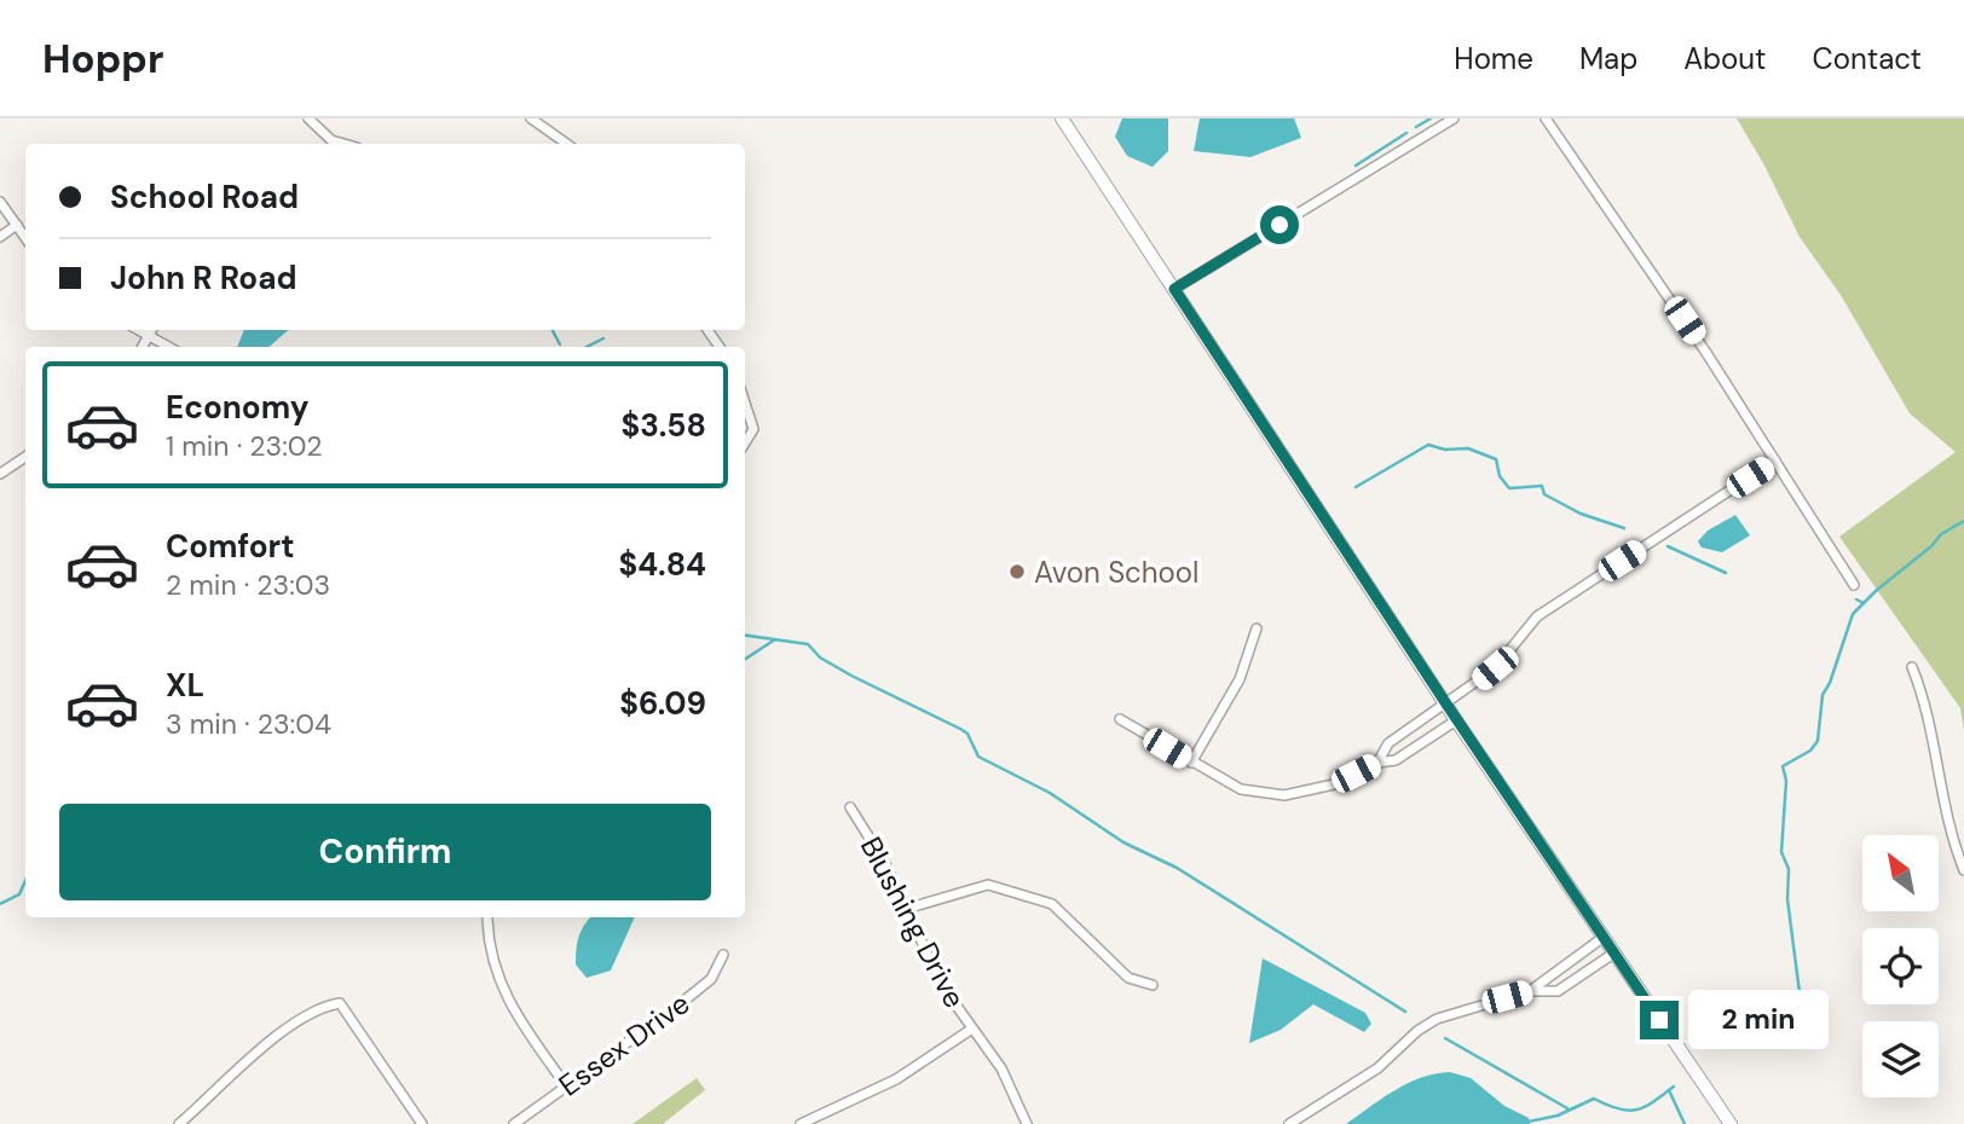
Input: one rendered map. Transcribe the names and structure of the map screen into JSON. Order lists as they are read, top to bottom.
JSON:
{
  "streets": {
    "street": ["Blushing Drive", "Essex Drive"]
  },
  "places": ["Avon School"],
  "north": "top left",
  "page": {
    "header": "Hoppr",
    "nav": [
      "Home",
      "Map",
      "About",
      "Contact"
    ],
    "banner": ["School Road", "John R Road"],
    "list": [
      {
        "name": "Economy",
        "note": "1 min · 23:02",
        "value": "$3.58"
      },
      {
        "name": "Comfort",
        "note": "2 min · 23:03",
        "value": "$4.84"
      },
      {
        "name": "XL",
        "note": "3 min · 23:04",
        "value": "$6.09"
      }
    ],
    "buttons": "Confirm",
    "bubble": "2 min"
  }
}
